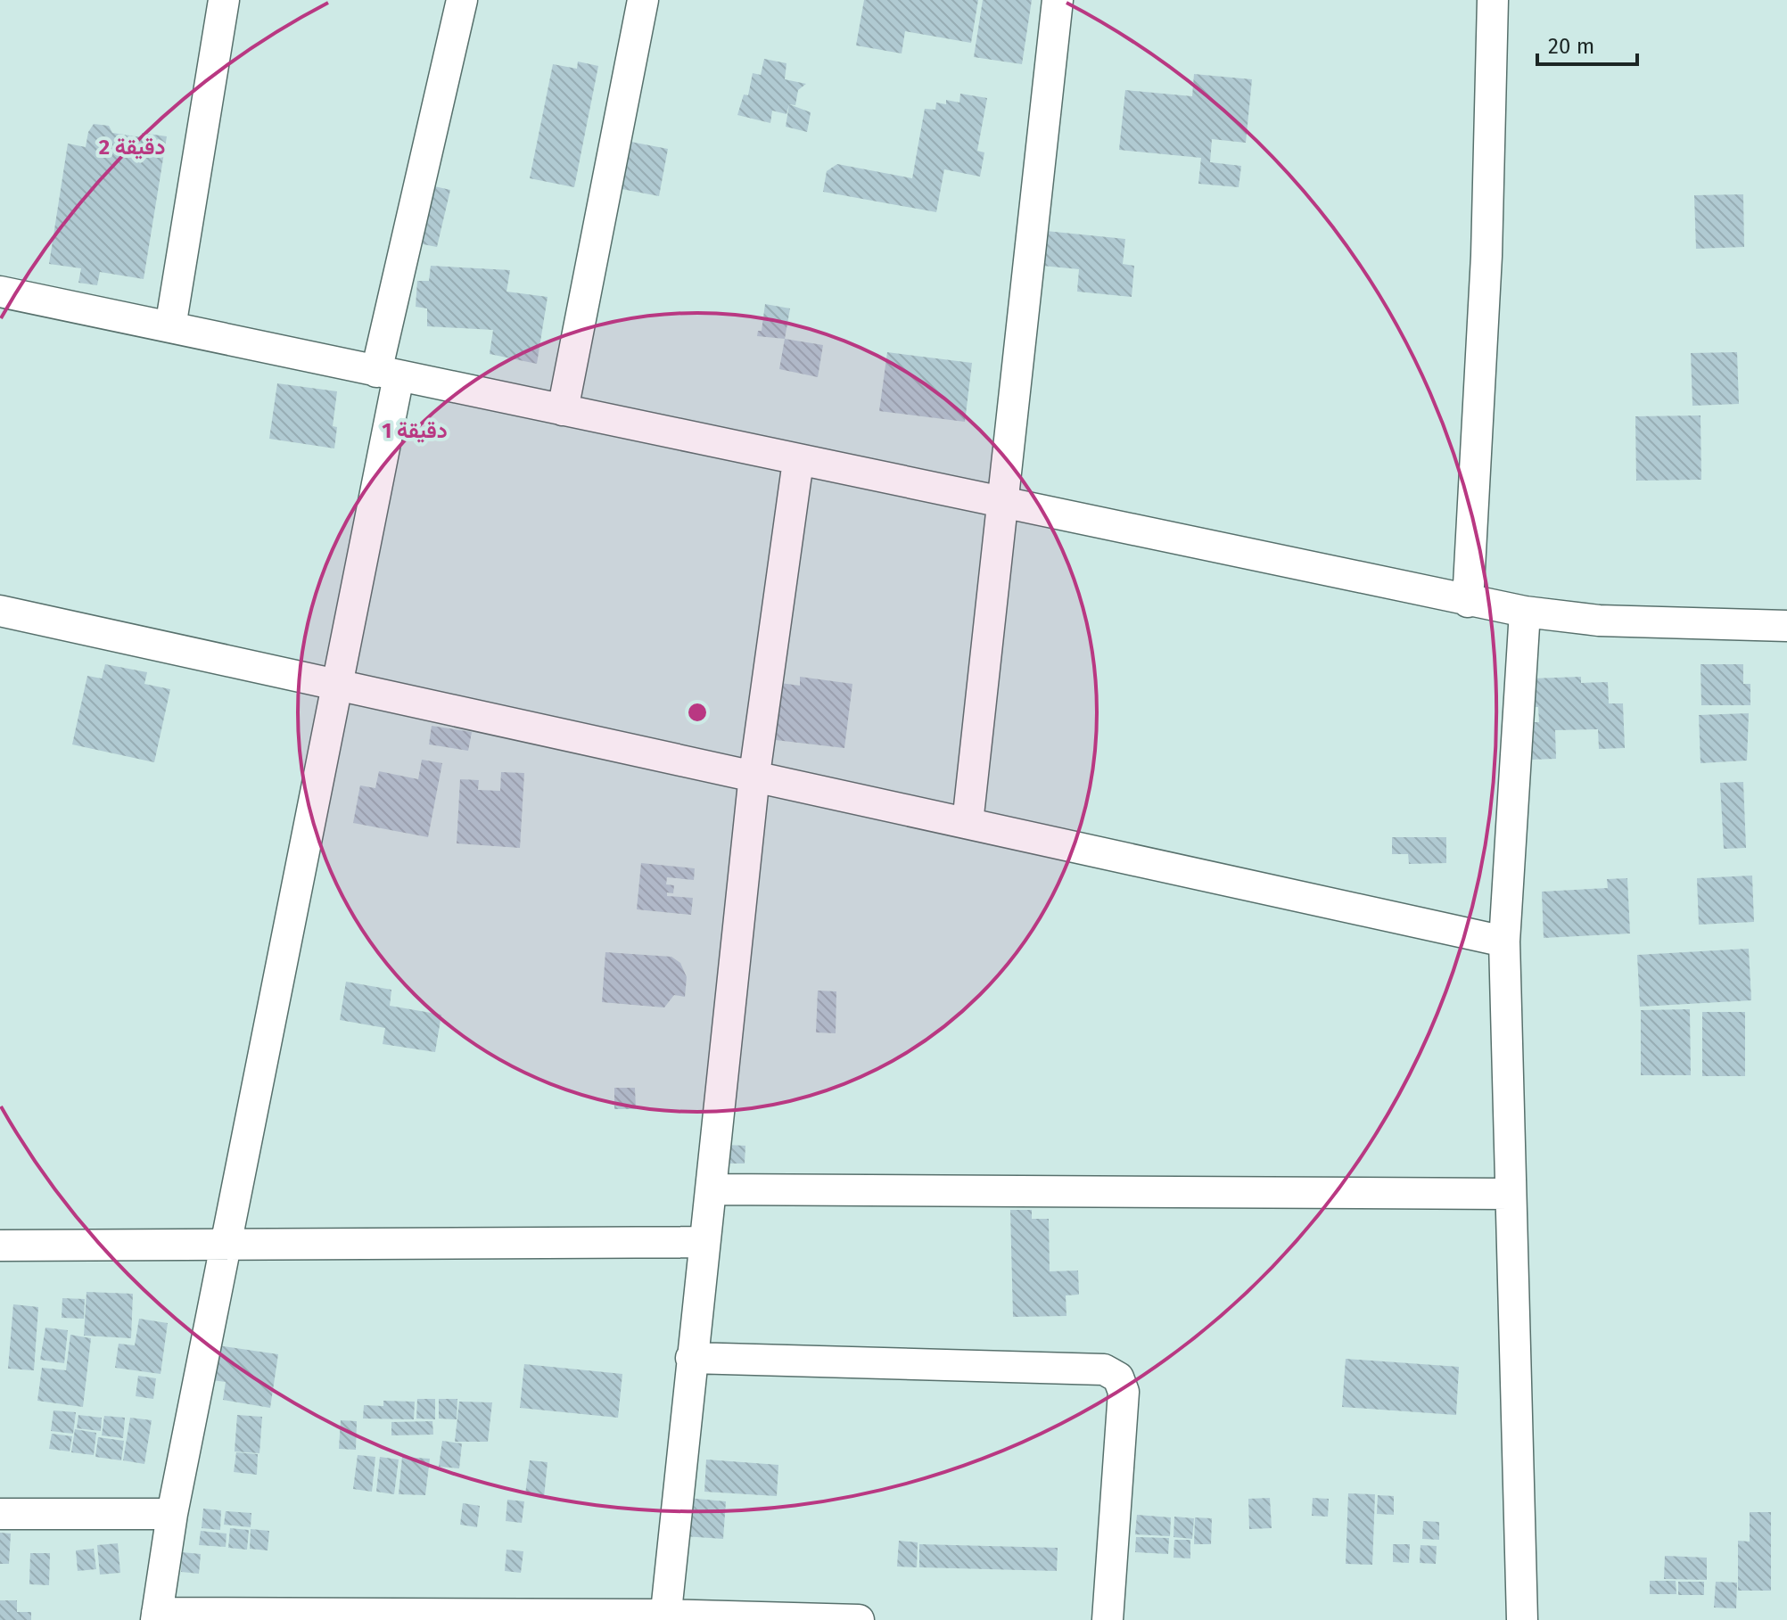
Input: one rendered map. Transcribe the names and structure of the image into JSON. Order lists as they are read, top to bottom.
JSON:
{
  "scale_bar": "20 m",
  "rings": ["2 دقيقة", "1 دقيقة"]
}
